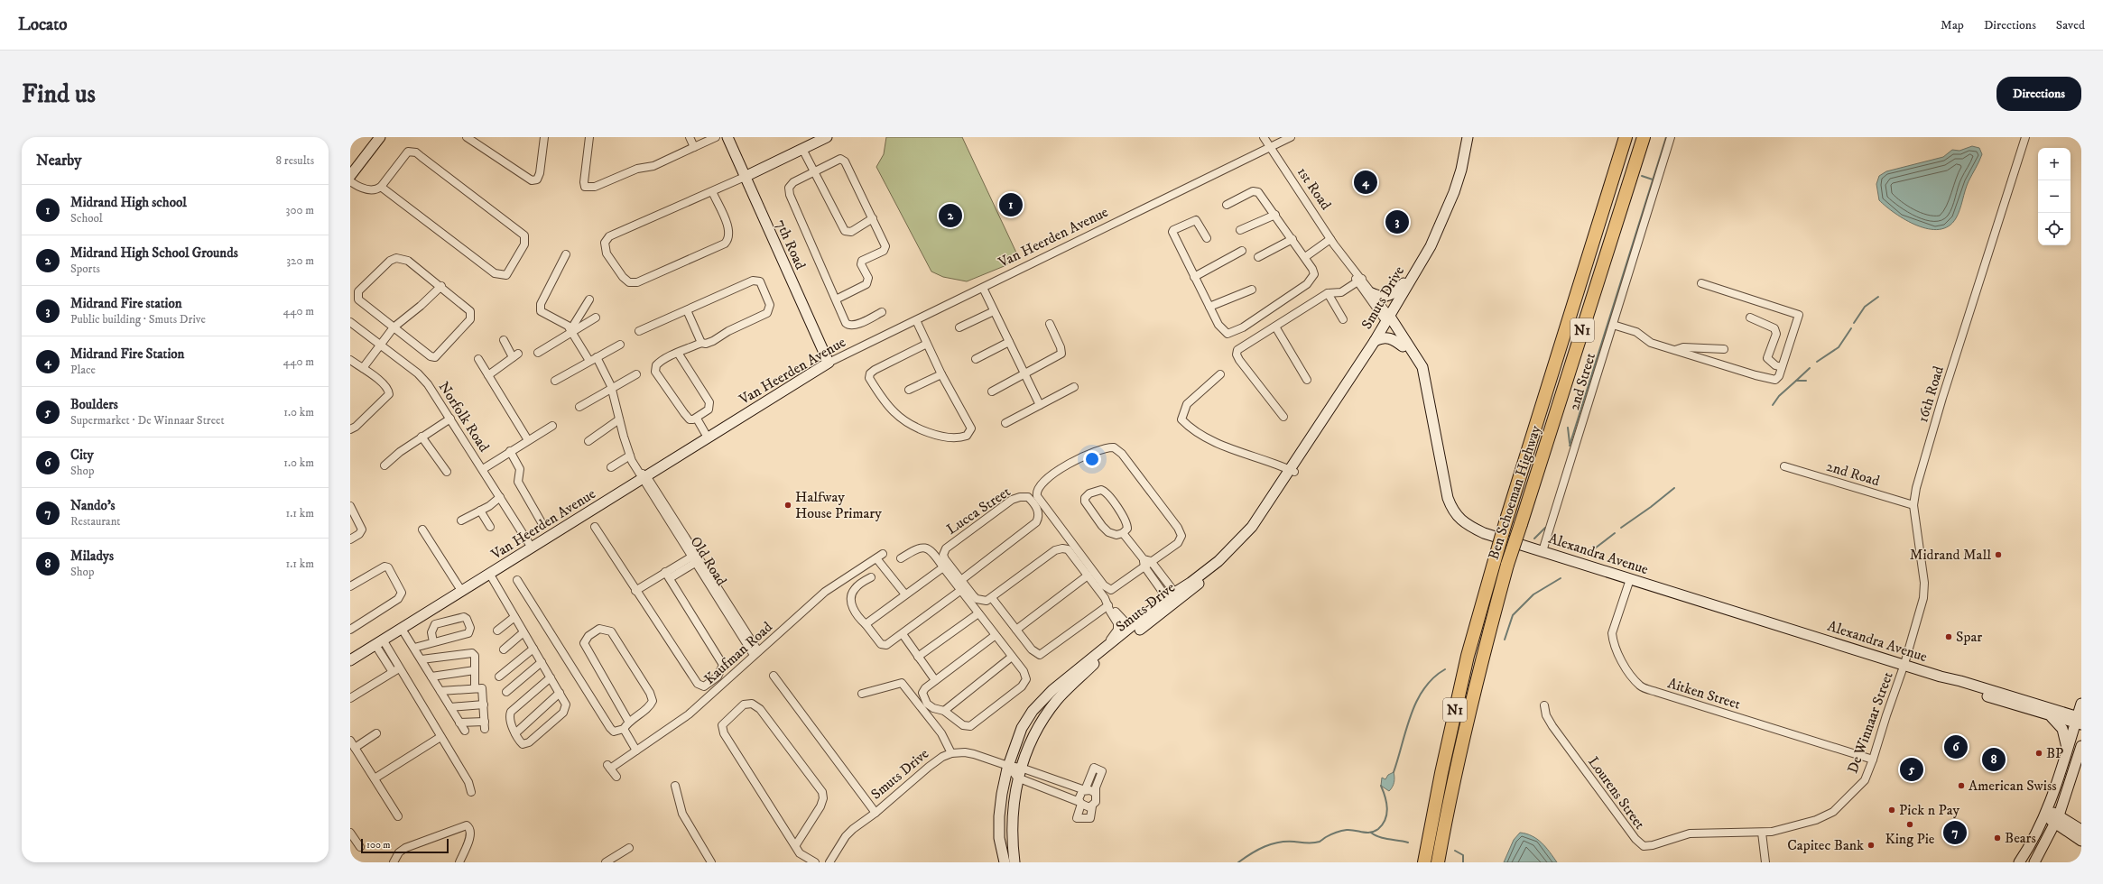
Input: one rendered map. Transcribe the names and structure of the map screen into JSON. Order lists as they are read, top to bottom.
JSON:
{
  "streets": {
    "highway": ["N1", "Ben Schoeman Highway"],
    "main road": [
      "Van Heerden Avenue",
      "7th Road",
      "Smuts Drive",
      "Alexandra Avenue"
    ],
    "street": [
      "1st Road",
      "2nd Street",
      "16th Road",
      "Norfolk Road",
      "2nd Road",
      "Lucca Street",
      "Old Road",
      "Kaufman Road",
      "Aitken Street",
      "De Winnaar Street",
      "Lourens Street"
    ]
  },
  "crossings": [
    ["1st Road", "Van Heerden Avenue"],
    ["1st Road", "Smuts Drive"],
    ["1st Road", "Alexandra Avenue"],
    ["Van Heerden Avenue", "7th Road"],
    ["Van Heerden Avenue", "Norfolk Road"],
    ["Van Heerden Avenue", "Old Road"],
    ["Smuts Drive", "Alexandra Avenue"],
    ["2nd Street", "Alexandra Avenue"],
    ["16th Road", "2nd Road"],
    ["16th Road", "Alexandra Avenue"],
    ["16th Road", "De Winnaar Street"],
    ["Alexandra Avenue", "Aitken Street"],
    ["Alexandra Avenue", "De Winnaar Street"],
    ["Old Road", "Kaufman Road"],
    ["Aitken Street", "De Winnaar Street"],
    ["De Winnaar Street", "Lourens Street"]
  ],
  "places": [
    "Halfway House Primary",
    "Midrand Mall",
    "Spar",
    "BP",
    "American Swiss",
    "Pick n Pay",
    "King Pie",
    "Bears",
    "Capitec Bank"
  ],
  "scale_bar": "100 m",
  "page": {
    "header": "Locato",
    "nav": ["Map", "Directions", "Saved"],
    "buttons": "Directions",
    "title": "Find us",
    "heading": ["Nearby", "8 results"],
    "map_buttons": ["+", "−"],
    "pins": [
      "4",
      "1",
      "2",
      "3",
      "6",
      "8",
      "5",
      "7"
    ],
    "list": [
      {
        "mark": "1",
        "name": "Midrand High school",
        "note": "School",
        "value": "300 m"
      },
      {
        "mark": "2",
        "name": "Midrand High School Grounds",
        "note": "Sports",
        "value": "320 m"
      },
      {
        "mark": "3",
        "name": "Midrand Fire station",
        "note": "Public building · Smuts Drive",
        "value": "440 m"
      },
      {
        "mark": "4",
        "name": "Midrand Fire Station",
        "note": "Place",
        "value": "440 m"
      },
      {
        "mark": "5",
        "name": "Boulders",
        "note": "Supermarket · De Winnaar Street",
        "value": "1.0 km"
      },
      {
        "mark": "6",
        "name": "City",
        "note": "Shop",
        "value": "1.0 km"
      },
      {
        "mark": "7",
        "name": "Nando's",
        "note": "Restaurant",
        "value": "1.1 km"
      },
      {
        "mark": "8",
        "name": "Miladys",
        "note": "Shop",
        "value": "1.1 km"
      }
    ],
    "scale": "100 m"
  }
}
